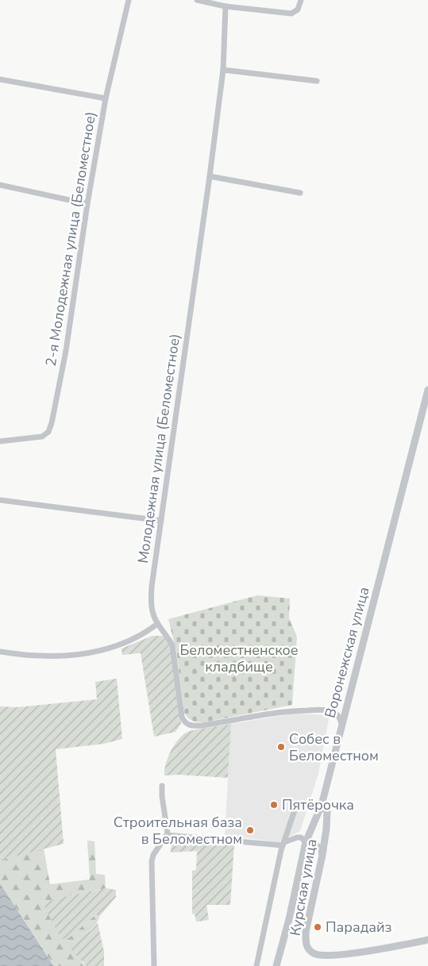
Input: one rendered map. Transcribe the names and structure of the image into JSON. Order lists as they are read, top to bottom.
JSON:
{
  "streets": {
    "street": [
      "2-я Молодежная улица (Беломестное)",
      "Молодежная улица (Беломестное)",
      "Воронежская улица",
      "Курская улица"
    ]
  },
  "crossings": [
    ["Молодежная улица (Беломестное)", "Воронежская улица"],
    ["Воронежская улица", "Курская улица"]
  ],
  "parks": ["Беломестненское кладбище"],
  "places": [
    "Собес в Беломестном",
    "Пятёрочка",
    "Строительная база в Беломестном",
    "Парадайз"
  ]
}
